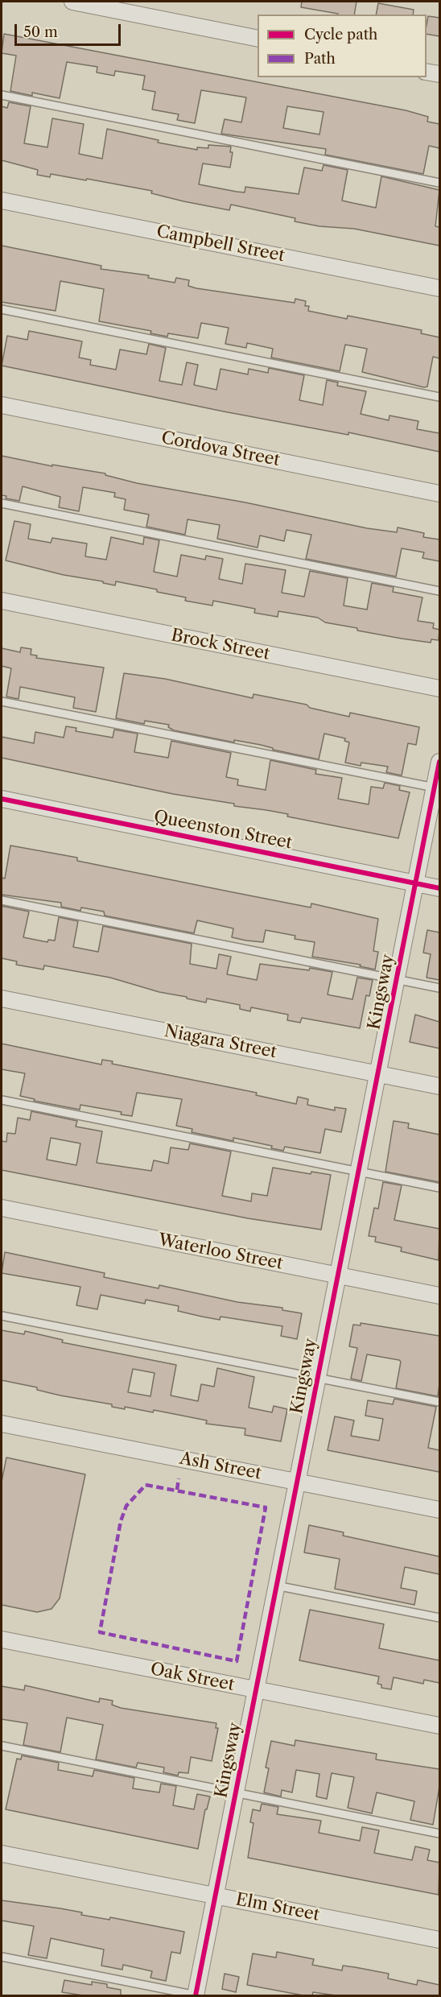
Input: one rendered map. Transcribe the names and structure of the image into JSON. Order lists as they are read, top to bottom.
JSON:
{
  "streets": {
    "street": [
      "Campbell Street",
      "Cordova Street",
      "Brock Street",
      "Queenston Street",
      "Kingsway",
      "Niagara Street",
      "Waterloo Street",
      "Ash Street",
      "Oak Street",
      "Elm Street"
    ]
  },
  "crossings": [
    ["Queenston Street", "Kingsway"],
    ["Kingsway", "Niagara Street"],
    ["Kingsway", "Waterloo Street"],
    ["Kingsway", "Ash Street"],
    ["Kingsway", "Oak Street"],
    ["Kingsway", "Elm Street"]
  ],
  "legend": ["Cycle path", "Path"],
  "scale_bar": "50 m"
}
